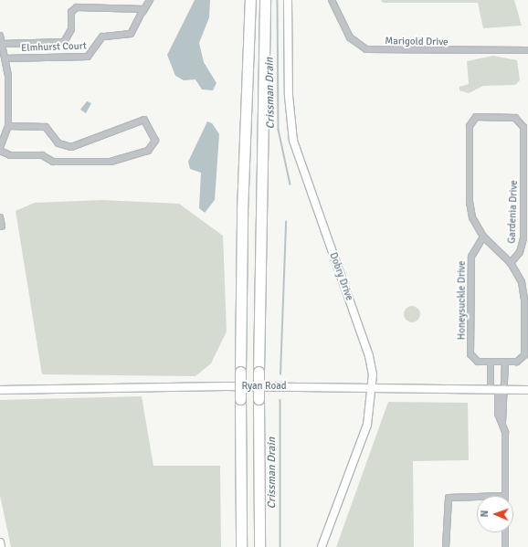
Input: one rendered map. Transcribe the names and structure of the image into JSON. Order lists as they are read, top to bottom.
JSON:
{
  "streets": {
    "street": [
      "Marigold Drive",
      "Elmhurst Court",
      "Gardenia Drive",
      "Dobry Drive",
      "Honeysuckle Drive",
      "Ryan Road"
    ]
  },
  "crossings": [
    ["Gardenia Drive", "Honeysuckle Drive"],
    ["Dobry Drive", "Ryan Road"]
  ],
  "water": ["Crissman Drain"],
  "north": "left"
}
